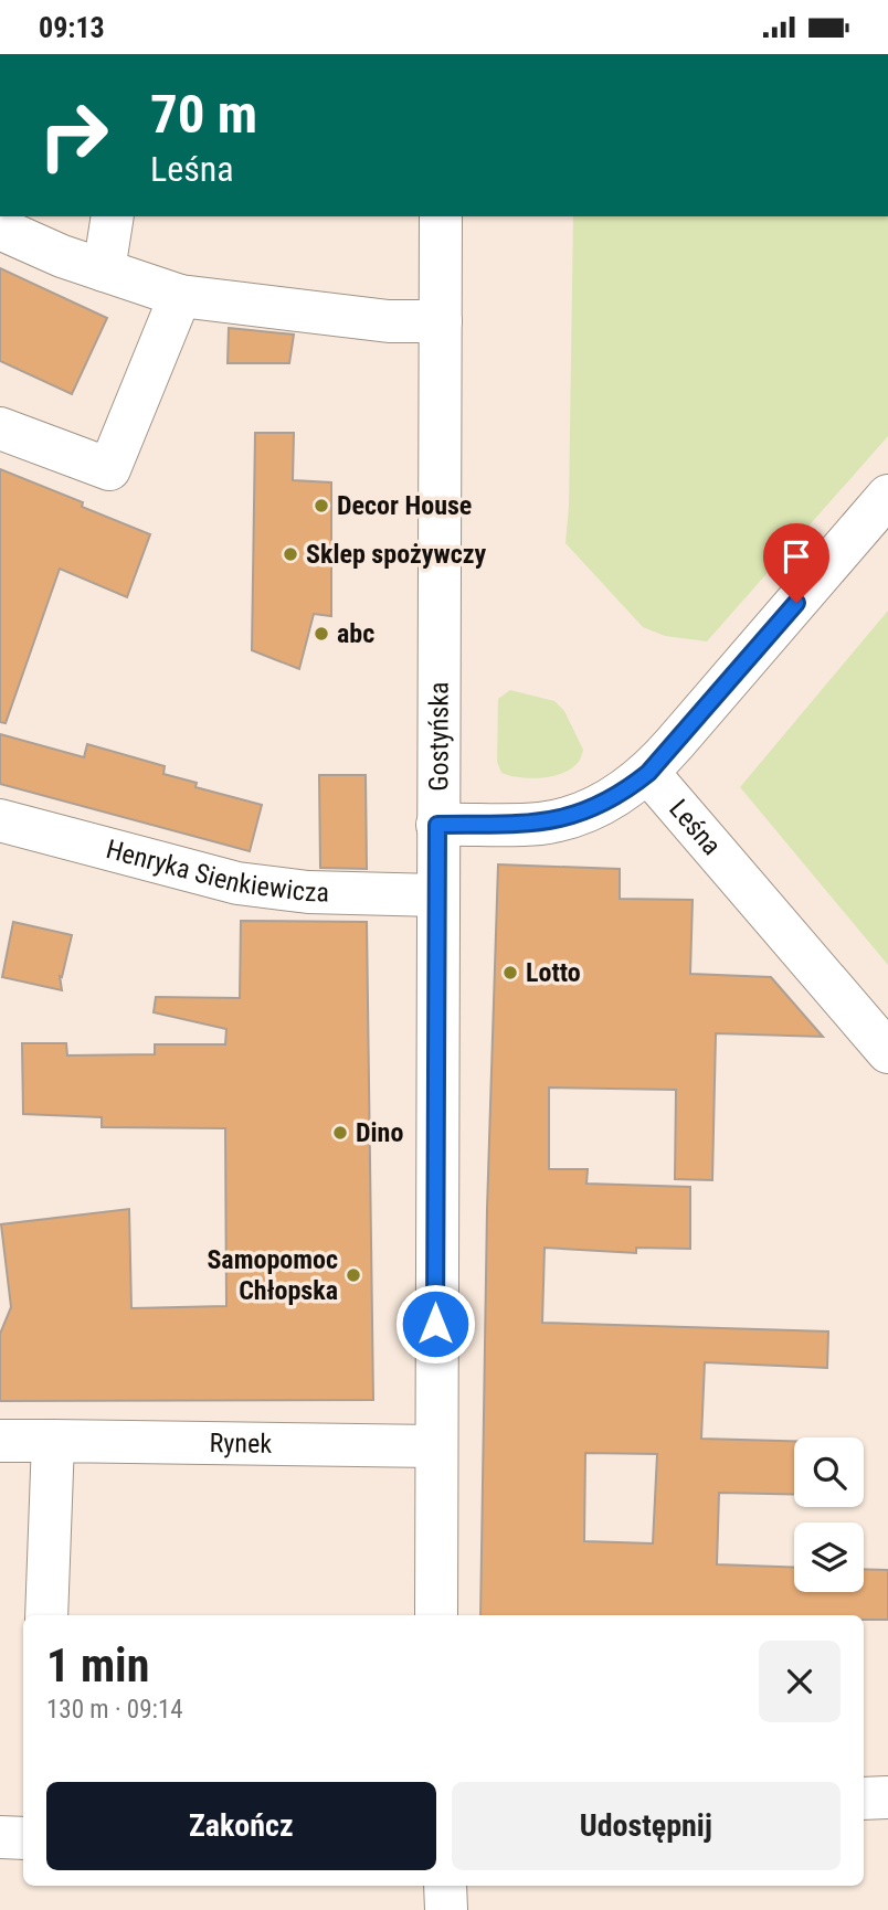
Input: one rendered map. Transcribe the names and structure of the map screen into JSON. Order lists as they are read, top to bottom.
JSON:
{
  "streets": {
    "street": [
      "Gostyńska",
      "Leśna",
      "Henryka Sienkiewicza",
      "Rynek"
    ]
  },
  "crossings": [
    ["Gostyńska", "Leśna"],
    ["Gostyńska", "Henryka Sienkiewicza"],
    ["Gostyńska", "Rynek"]
  ],
  "places": [
    "Decor House",
    "Sklep spożywczy",
    "abc",
    "Lotto",
    "Dino",
    "Samopomoc Chłopska"
  ],
  "page": {
    "status": "09:13",
    "turn": ["70 m", "Leśna"],
    "heading": ["1 min", "130 m · 09:14"],
    "buttons": ["Zakończ", "Udostępnij"]
  }
}
